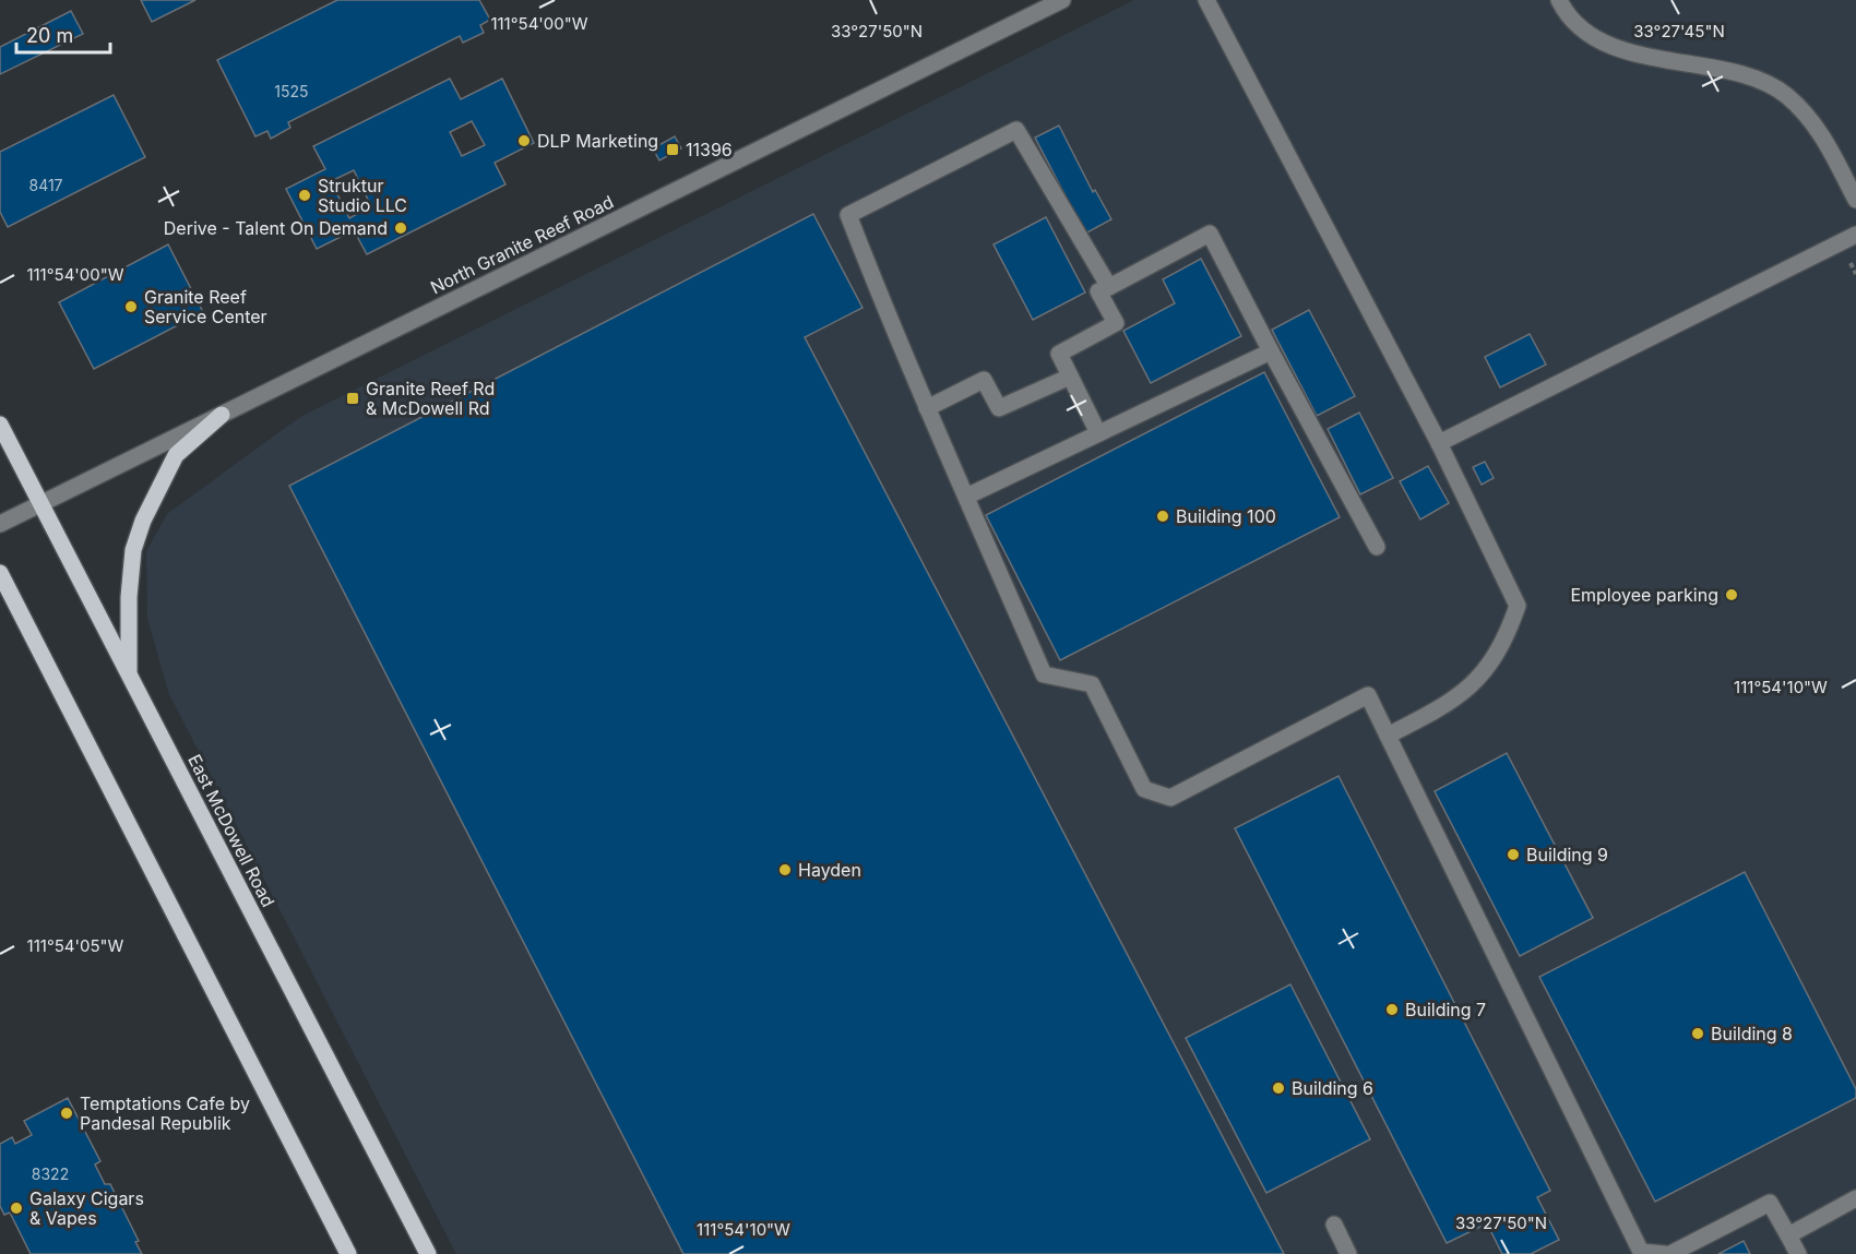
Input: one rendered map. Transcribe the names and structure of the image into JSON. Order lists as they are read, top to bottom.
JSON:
{
  "streets": {
    "main road": ["East McDowell Road"],
    "street": ["North Granite Reef Road"]
  },
  "crossings": [
    ["North Granite Reef Road", "East McDowell Road"]
  ],
  "places": {
    "other": [
      "DLP Marketing",
      "Struktur Studio LLC",
      "Derive - Talent On Demand",
      "Granite Reef Service Center",
      "Building 100",
      "Employee parking",
      "Building 9",
      "Hayden",
      "Building 7",
      "Building 8",
      "Building 6",
      "Temptations Cafe by Pandesal Republik",
      "Galaxy Cigars & Vapes"
    ],
    "transit": ["11396", "Granite Reef Rd & McDowell Rd"]
  },
  "house_numbers": ["1525", "8417", "8322"],
  "scale_bar": "20 m",
  "coordinates": [
    "111°54'00\"W",
    "33°27'50\"N",
    "33°27'45\"N",
    "111°54'10\"W",
    "111°54'05\"W"
  ]
}
